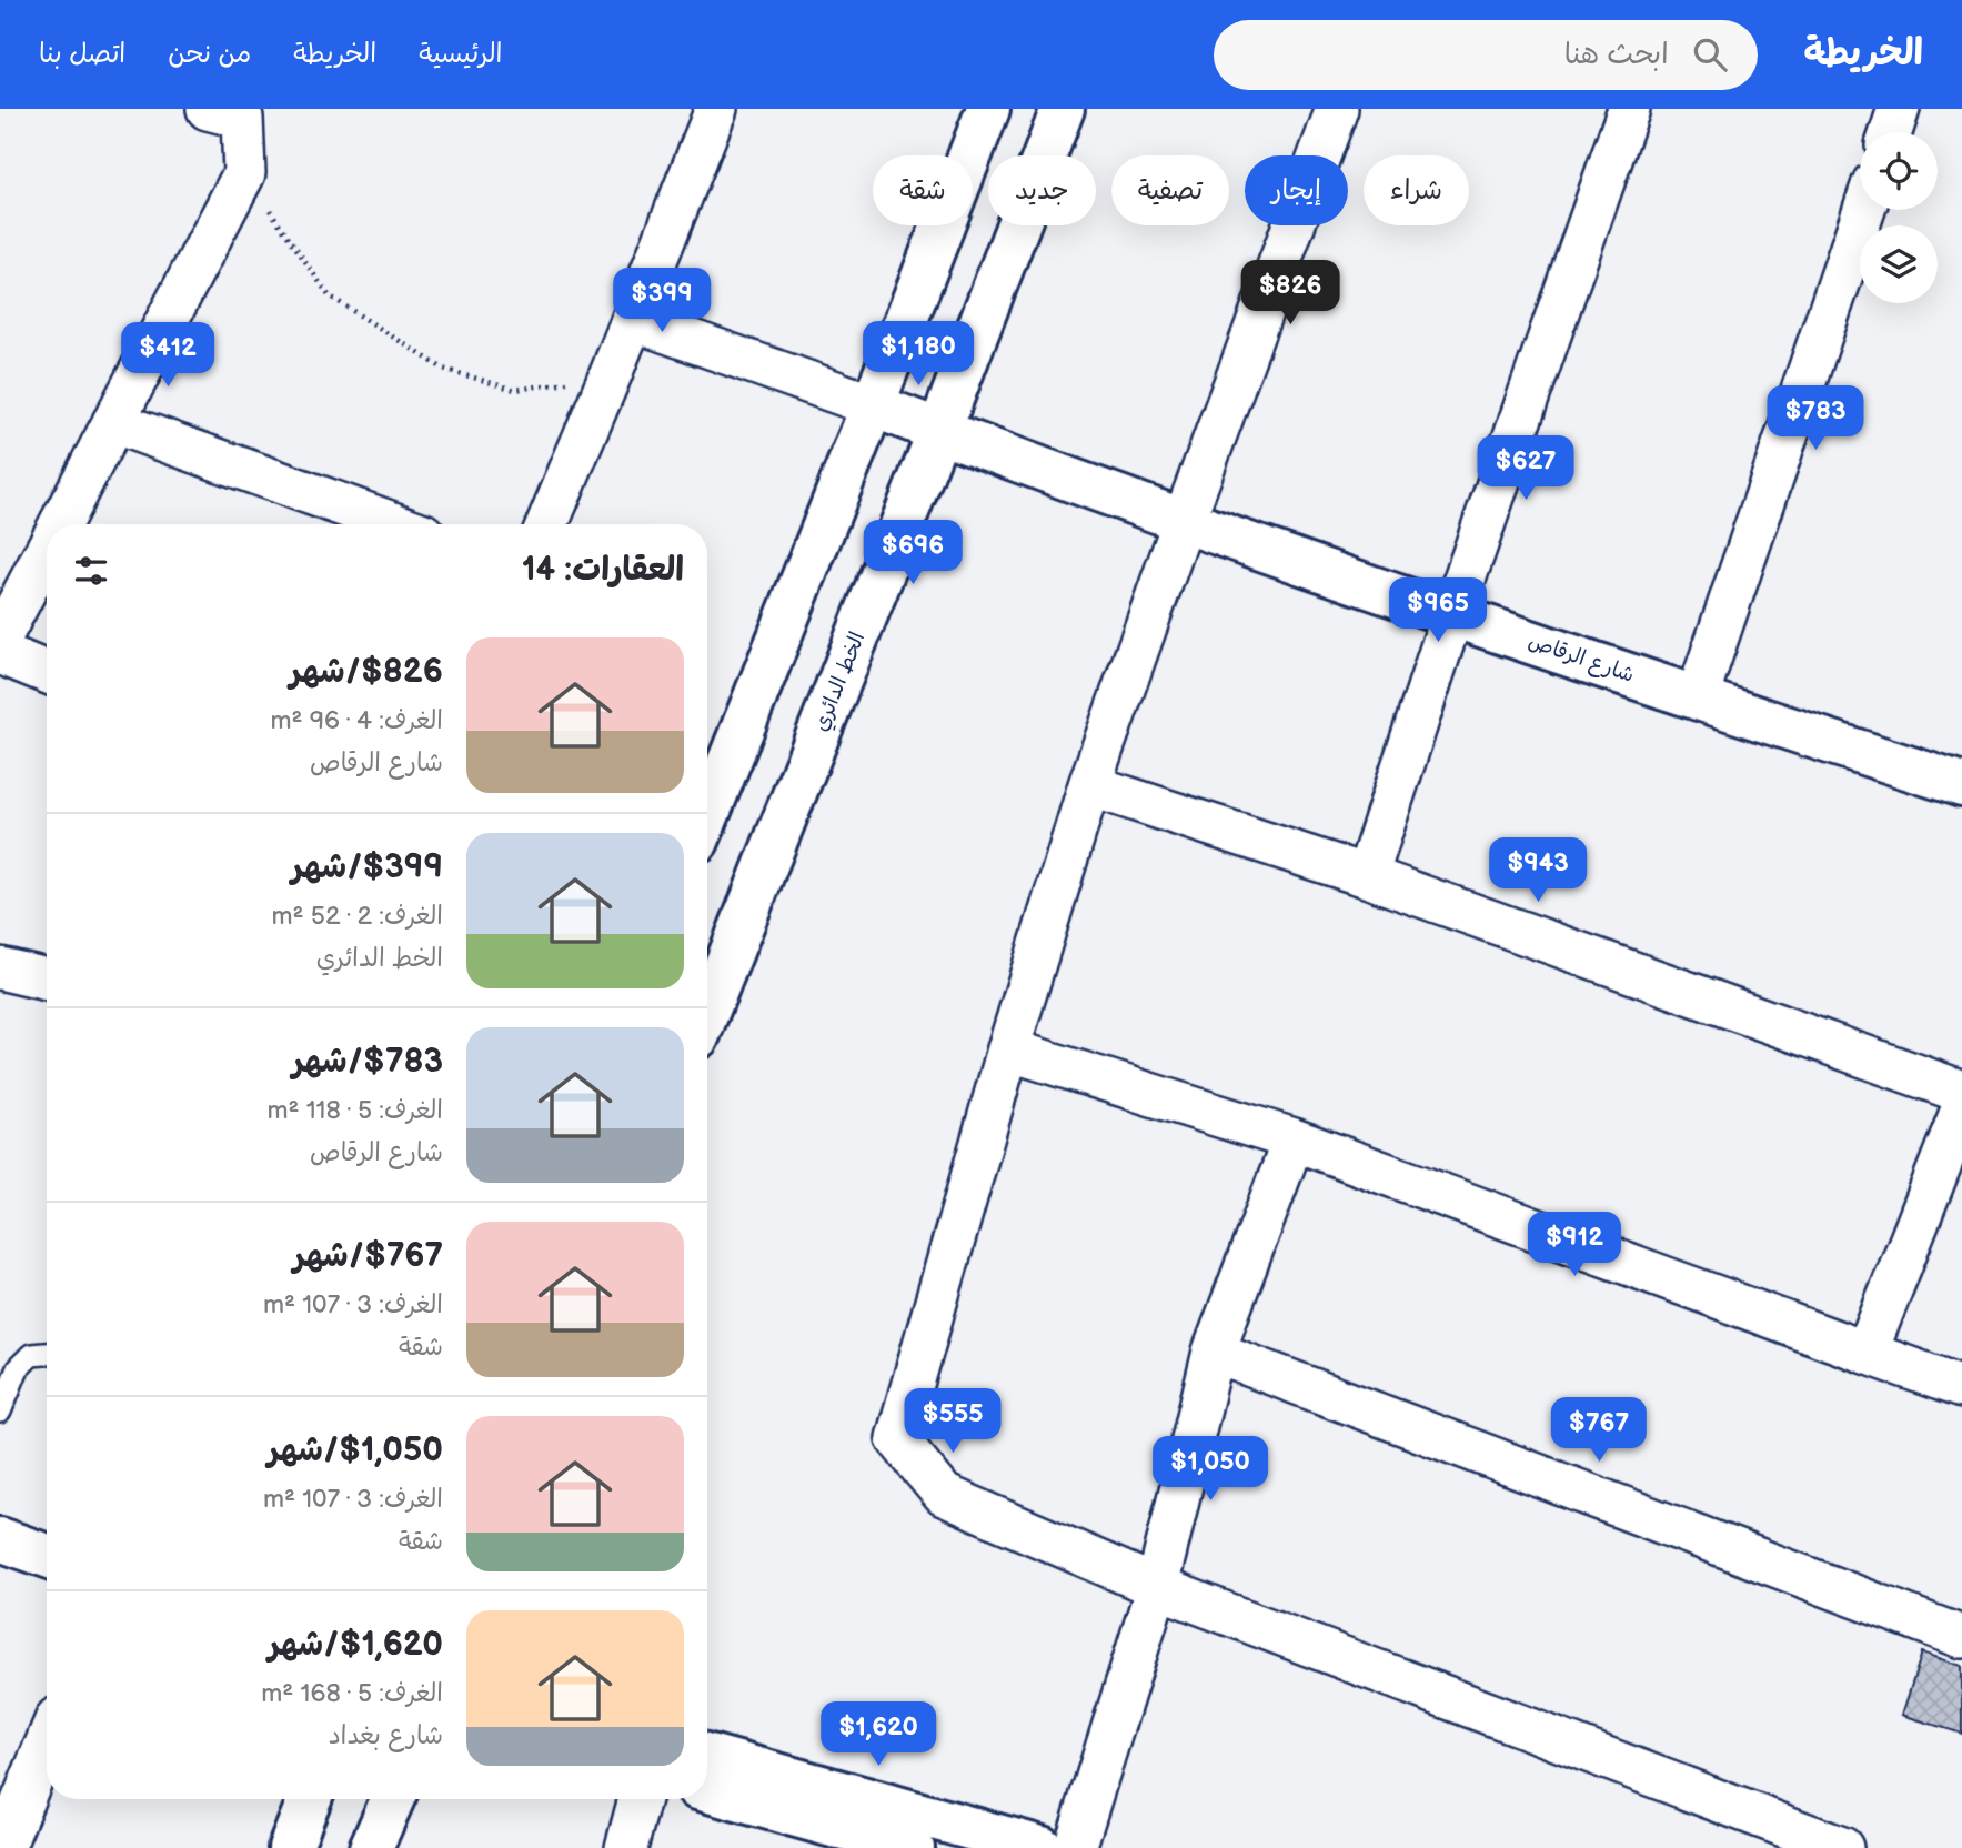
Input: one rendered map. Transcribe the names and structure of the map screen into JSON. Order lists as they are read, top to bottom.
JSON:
{
  "streets": {
    "main road": ["شارع الرقاص", "الخط الدائري"]
  },
  "crossings": [
    ["شارع الرقاص", "الخط الدائري"]
  ],
  "page": {
    "header": "الخريطة",
    "search": "ابحث هنا",
    "nav": [
      "الرئيسية",
      "الخريطة",
      "من نحن",
      "اتصل بنا"
    ],
    "chip": [
      "شراء",
      "إيجار",
      "تصفية",
      "جديد",
      "شقة"
    ],
    "price": [
      "$826",
      "$399",
      "$1,180",
      "$412",
      "$783",
      "$627",
      "$696",
      "$965",
      "$943",
      "$912",
      "$555",
      "$767",
      "$1,050",
      "$1,620"
    ],
    "heading": "العقارات: 14",
    "list": [
      {
        "name": "$826/شهر",
        "note": "الغرف: 4 · 96 m² · شارع الرقاص"
      },
      {
        "name": "$399/شهر",
        "note": "الغرف: 2 · 52 m² · الخط الدائري"
      },
      {
        "name": "$783/شهر",
        "note": "الغرف: 5 · 118 m² · شارع الرقاص"
      },
      {
        "name": "$767/شهر",
        "note": "الغرف: 3 · 107 m² · شقة"
      },
      {
        "name": "$1,050/شهر",
        "note": "الغرف: 3 · 107 m² · شقة"
      },
      {
        "name": "$1,620/شهر",
        "note": "الغرف: 5 · 168 m² · شارع بغداد"
      }
    ]
  }
}
